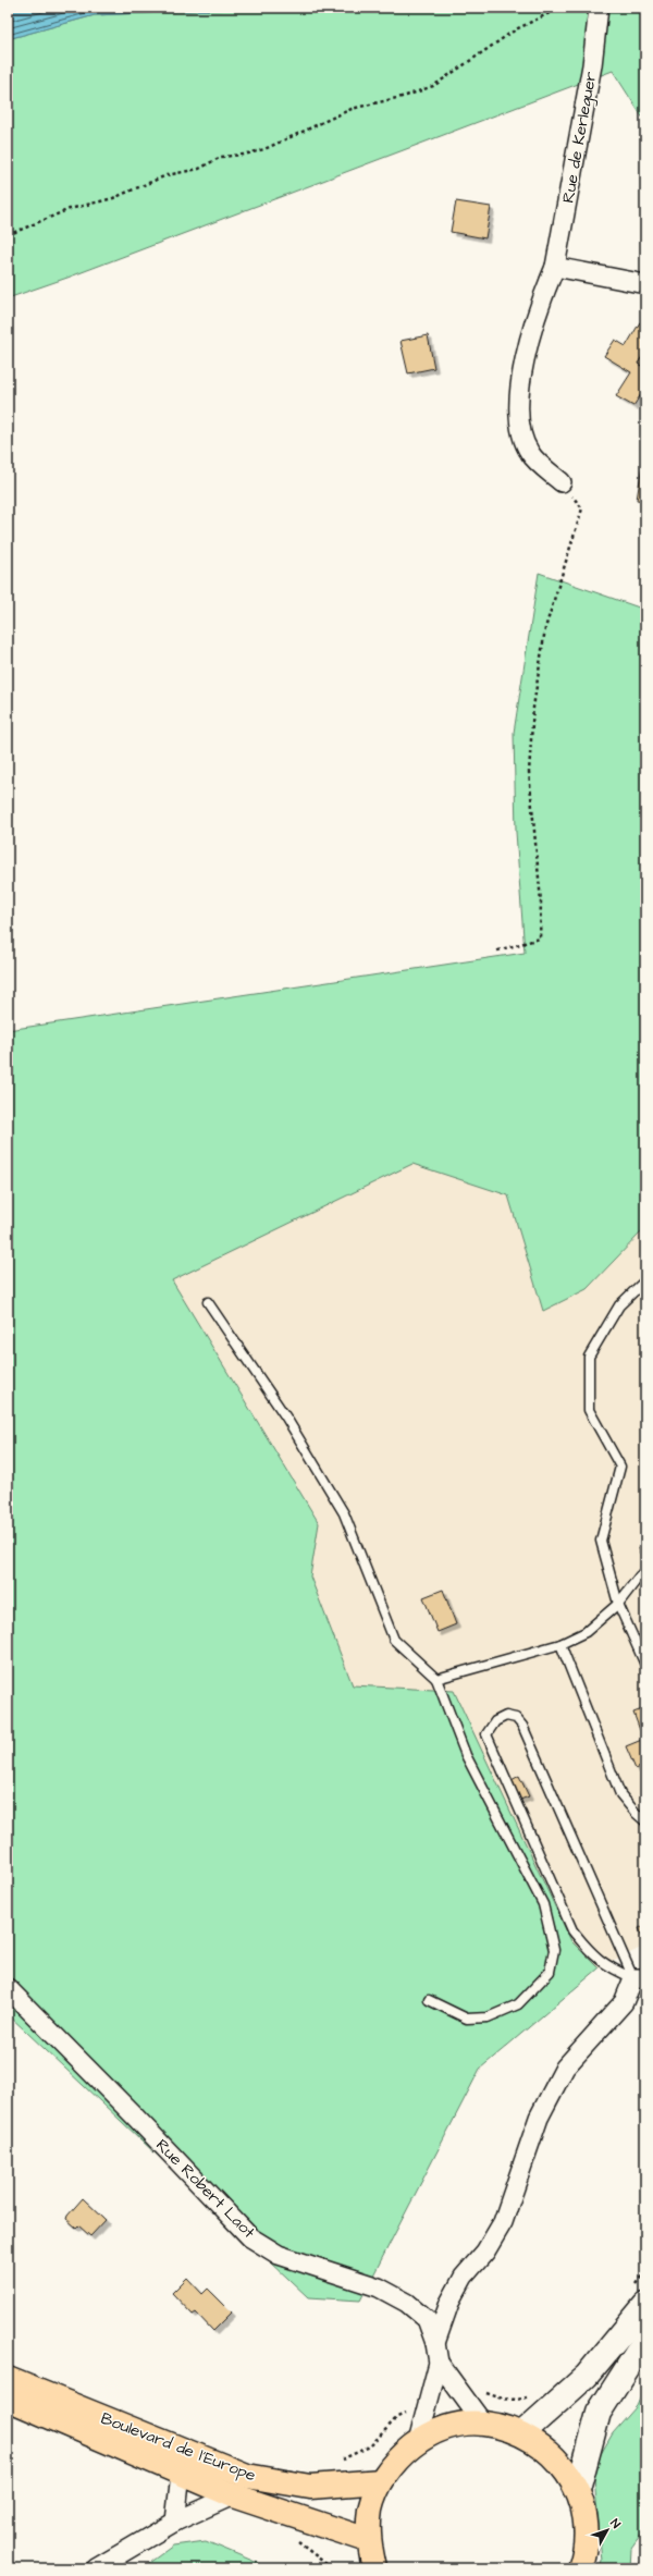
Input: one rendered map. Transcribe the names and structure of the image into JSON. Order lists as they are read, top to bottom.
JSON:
{
  "streets": {
    "main road": ["Boulevard de l'Europe"],
    "street": ["Rue de Kerleguer", "Rue Robert Laot"]
  },
  "north": "top right"
}
